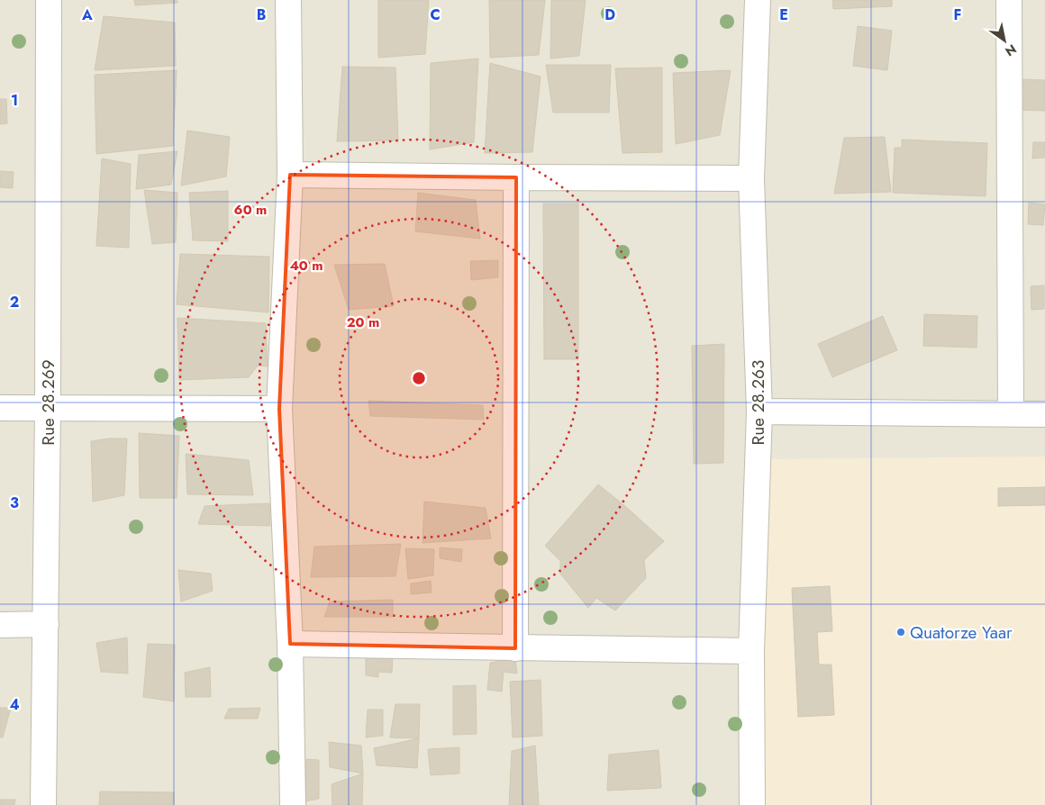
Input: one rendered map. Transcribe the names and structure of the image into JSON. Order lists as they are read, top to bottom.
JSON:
{
  "streets": {
    "street": ["Rue 28.269", "Rue 28.263"]
  },
  "places": ["Quatorze Yaar"],
  "north": "bottom right",
  "grid": {
    "columns": [
      "A",
      "B",
      "C",
      "D",
      "E",
      "F"
    ],
    "rows": [
      "1",
      "2",
      "3",
      "4"
    ]
  },
  "rings": ["60 m", "40 m", "20 m"]
}
